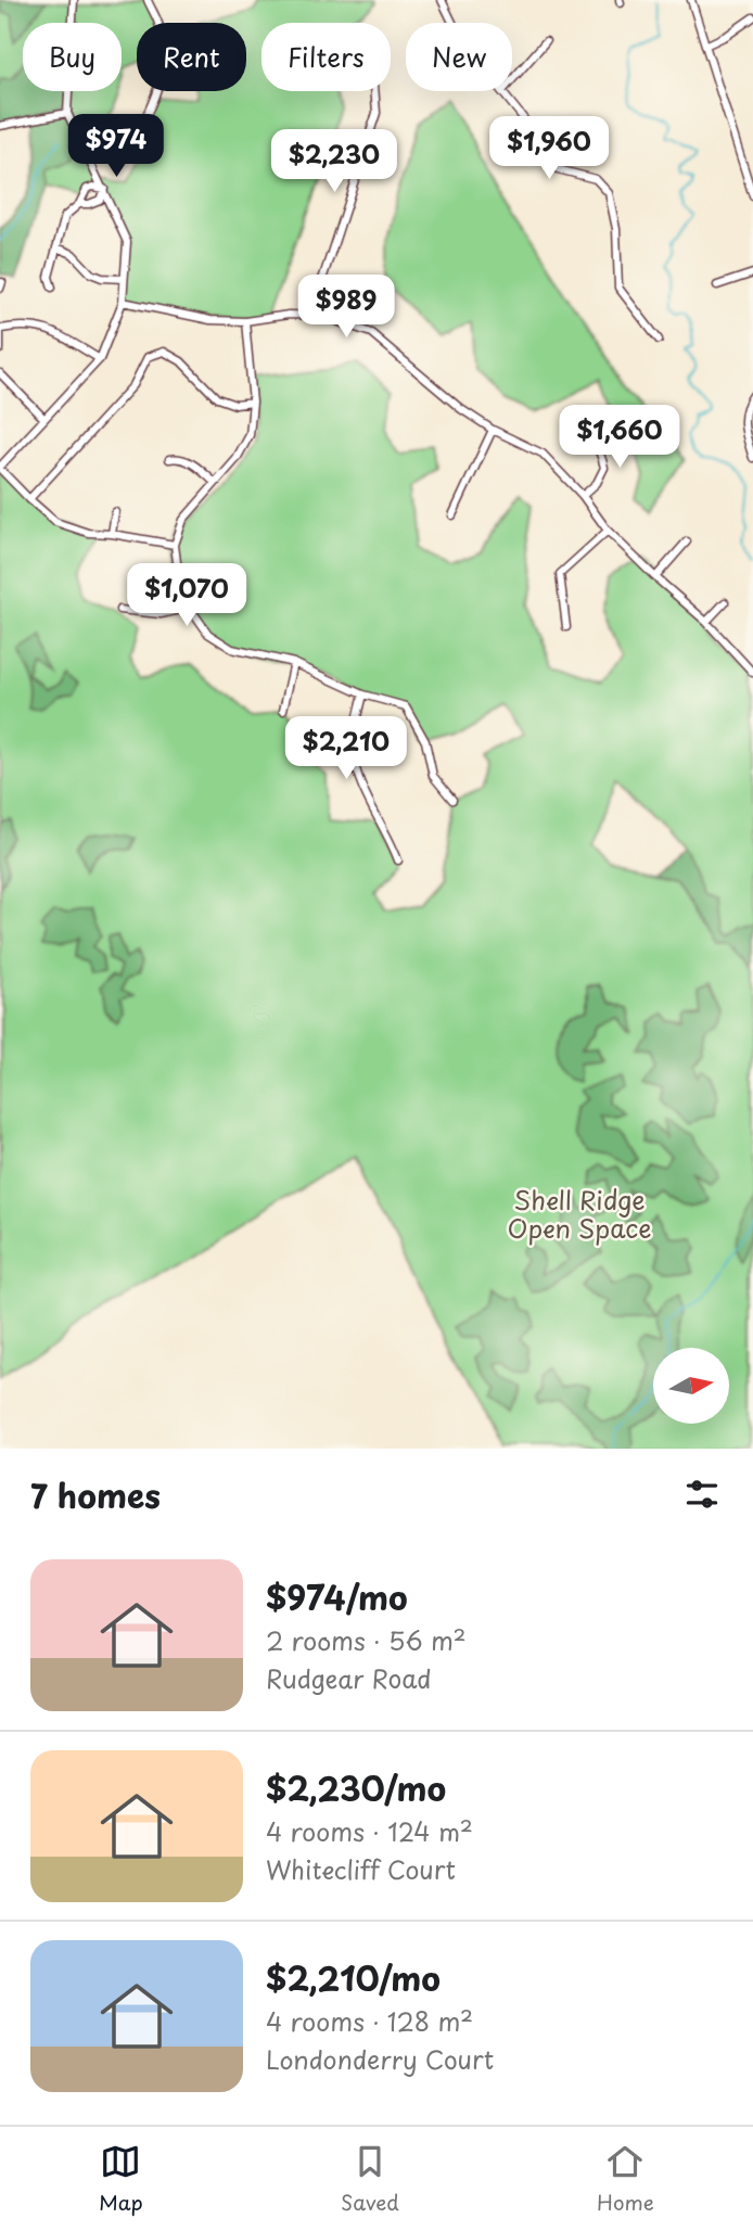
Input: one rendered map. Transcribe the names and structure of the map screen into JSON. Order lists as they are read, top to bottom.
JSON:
{
  "parks": ["Shell Ridge Open Space"],
  "north": "right",
  "page": {
    "chip": [
      "Buy",
      "Rent",
      "Filters",
      "New"
    ],
    "price": [
      "$974",
      "$1,960",
      "$2,230",
      "$989",
      "$1,660",
      "$1,070",
      "$2,210"
    ],
    "heading": "7 homes",
    "list": [
      {
        "name": "$974/mo",
        "note": "2 rooms · 56 m² · Rudgear Road"
      },
      {
        "name": "$2,230/mo",
        "note": "4 rooms · 124 m² · Whitecliff Court"
      },
      {
        "name": "$2,210/mo",
        "note": "4 rooms · 128 m² · Londonderry Court"
      }
    ],
    "tabs": ["Map", "Saved", "Home"]
  }
}
